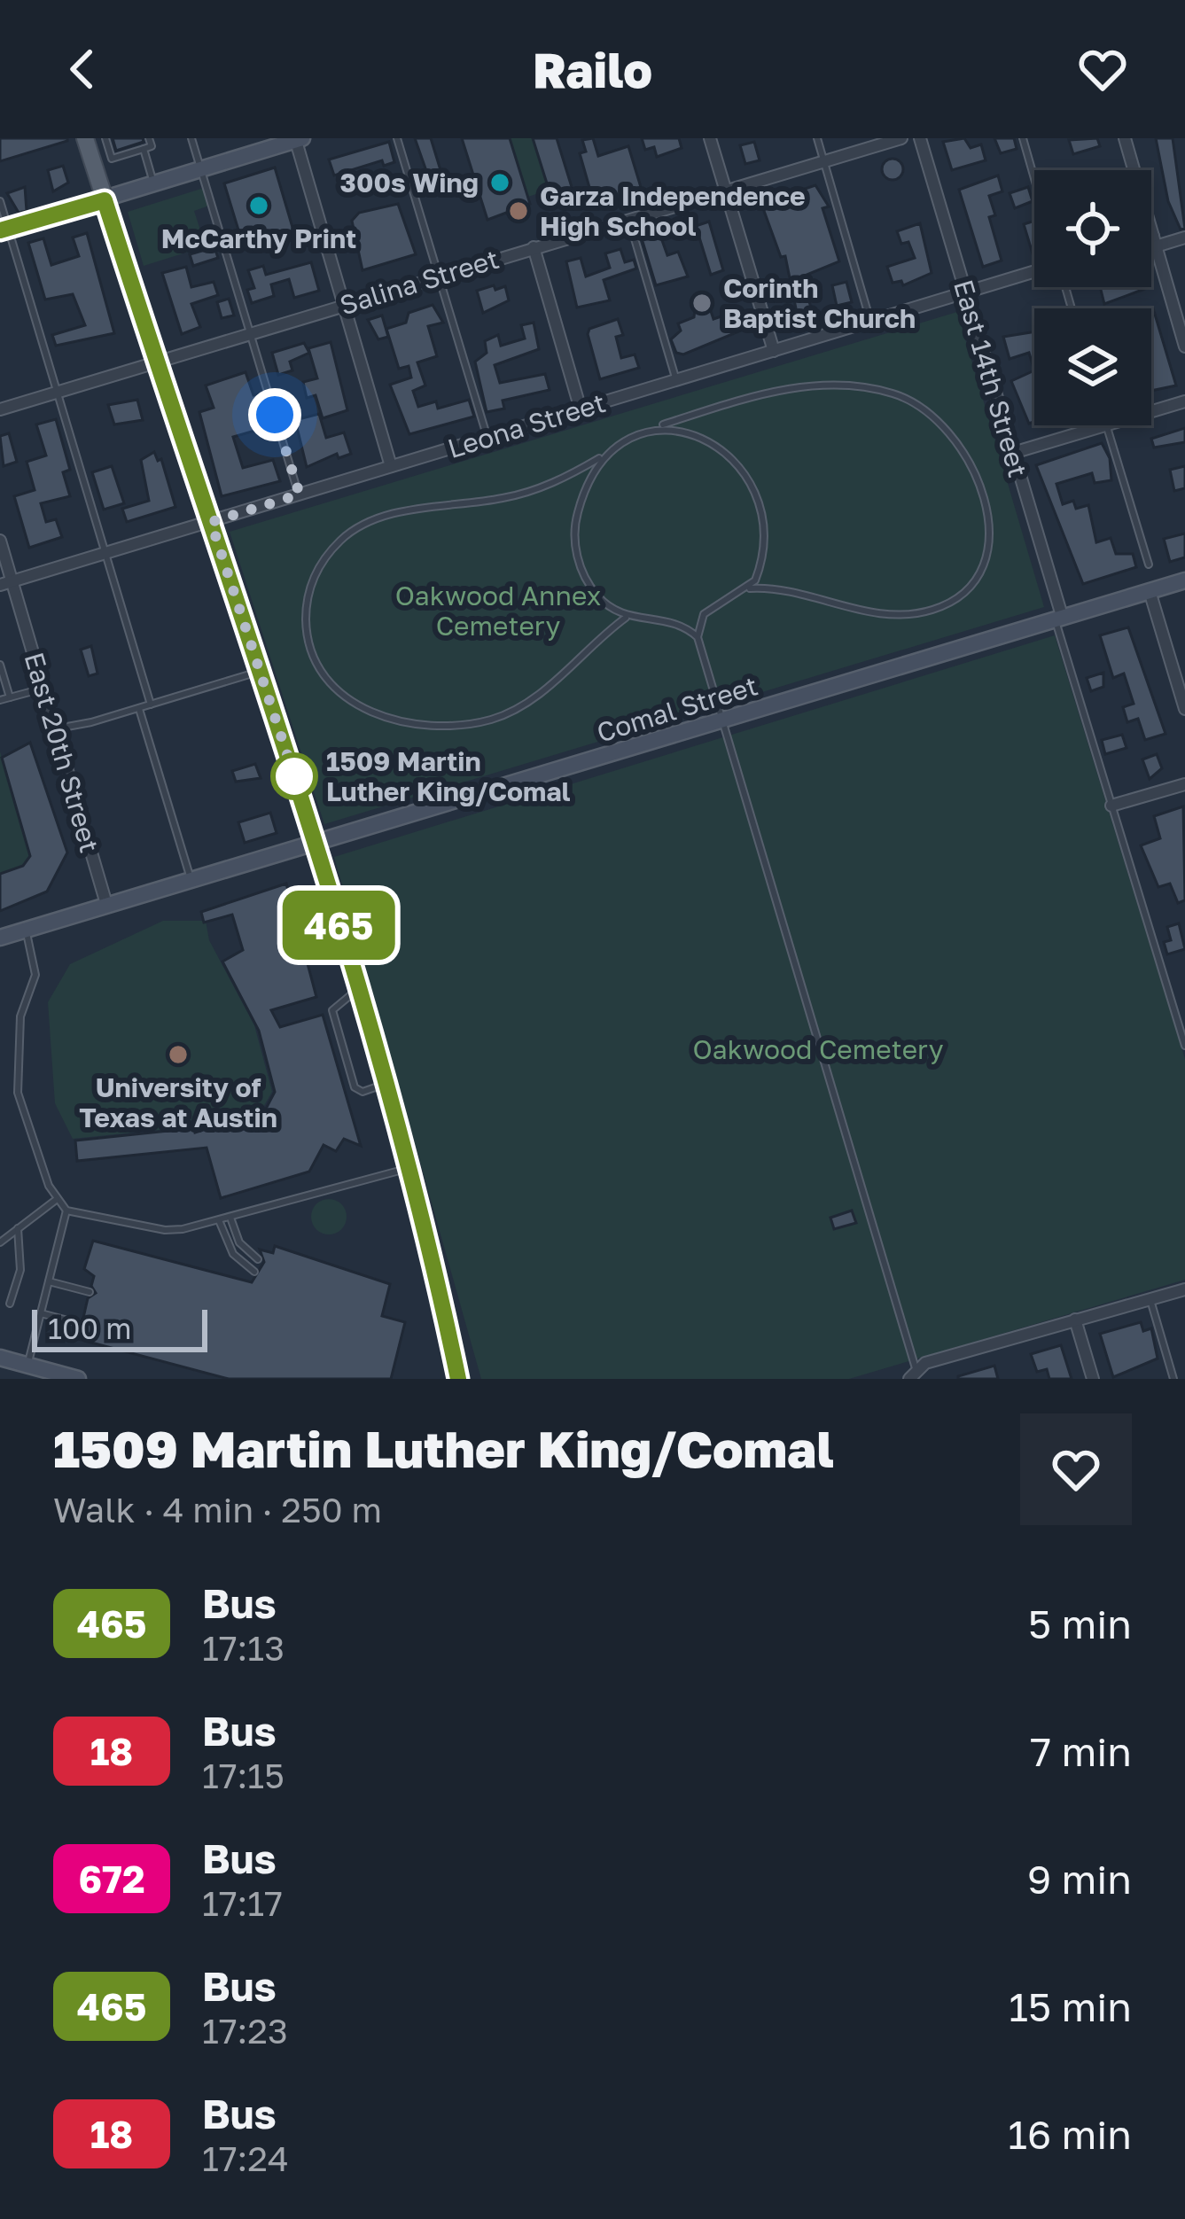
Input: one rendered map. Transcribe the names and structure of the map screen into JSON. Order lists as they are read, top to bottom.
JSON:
{
  "streets": {
    "street": [
      "Salina Street",
      "East 14th Street",
      "Leona Street",
      "Comal Street",
      "East 20th Street"
    ]
  },
  "crossings": [
    ["East 14th Street", "Leona Street"],
    ["East 14th Street", "Comal Street"],
    ["Leona Street", "East 20th Street"],
    ["Comal Street", "East 20th Street"]
  ],
  "parks": ["Oakwood Annex Cemetery", "Oakwood Cemetery"],
  "places": [
    "300s Wing",
    "McCarthy Print",
    "Garza Independence High School",
    "Corinth Baptist Church",
    "1509 Martin Luther King/Comal",
    "University of Texas at Austin"
  ],
  "lines": ["bus line 465"],
  "scale_bar": "100 m",
  "page": {
    "header": "Railo",
    "on_map": "465",
    "scale": "100 m",
    "heading": ["1509 Martin Luther King/Comal", "Walk · 4 min · 250 m"],
    "list": [
      {
        "mark": "465",
        "name": "Bus",
        "note": "17:13",
        "value": "5 min"
      },
      {
        "mark": "18",
        "name": "Bus",
        "note": "17:15",
        "value": "7 min"
      },
      {
        "mark": "672",
        "name": "Bus",
        "note": "17:17",
        "value": "9 min"
      },
      {
        "mark": "465",
        "name": "Bus",
        "note": "17:23",
        "value": "15 min"
      },
      {
        "mark": "18",
        "name": "Bus",
        "note": "17:24",
        "value": "16 min"
      }
    ]
  }
}
